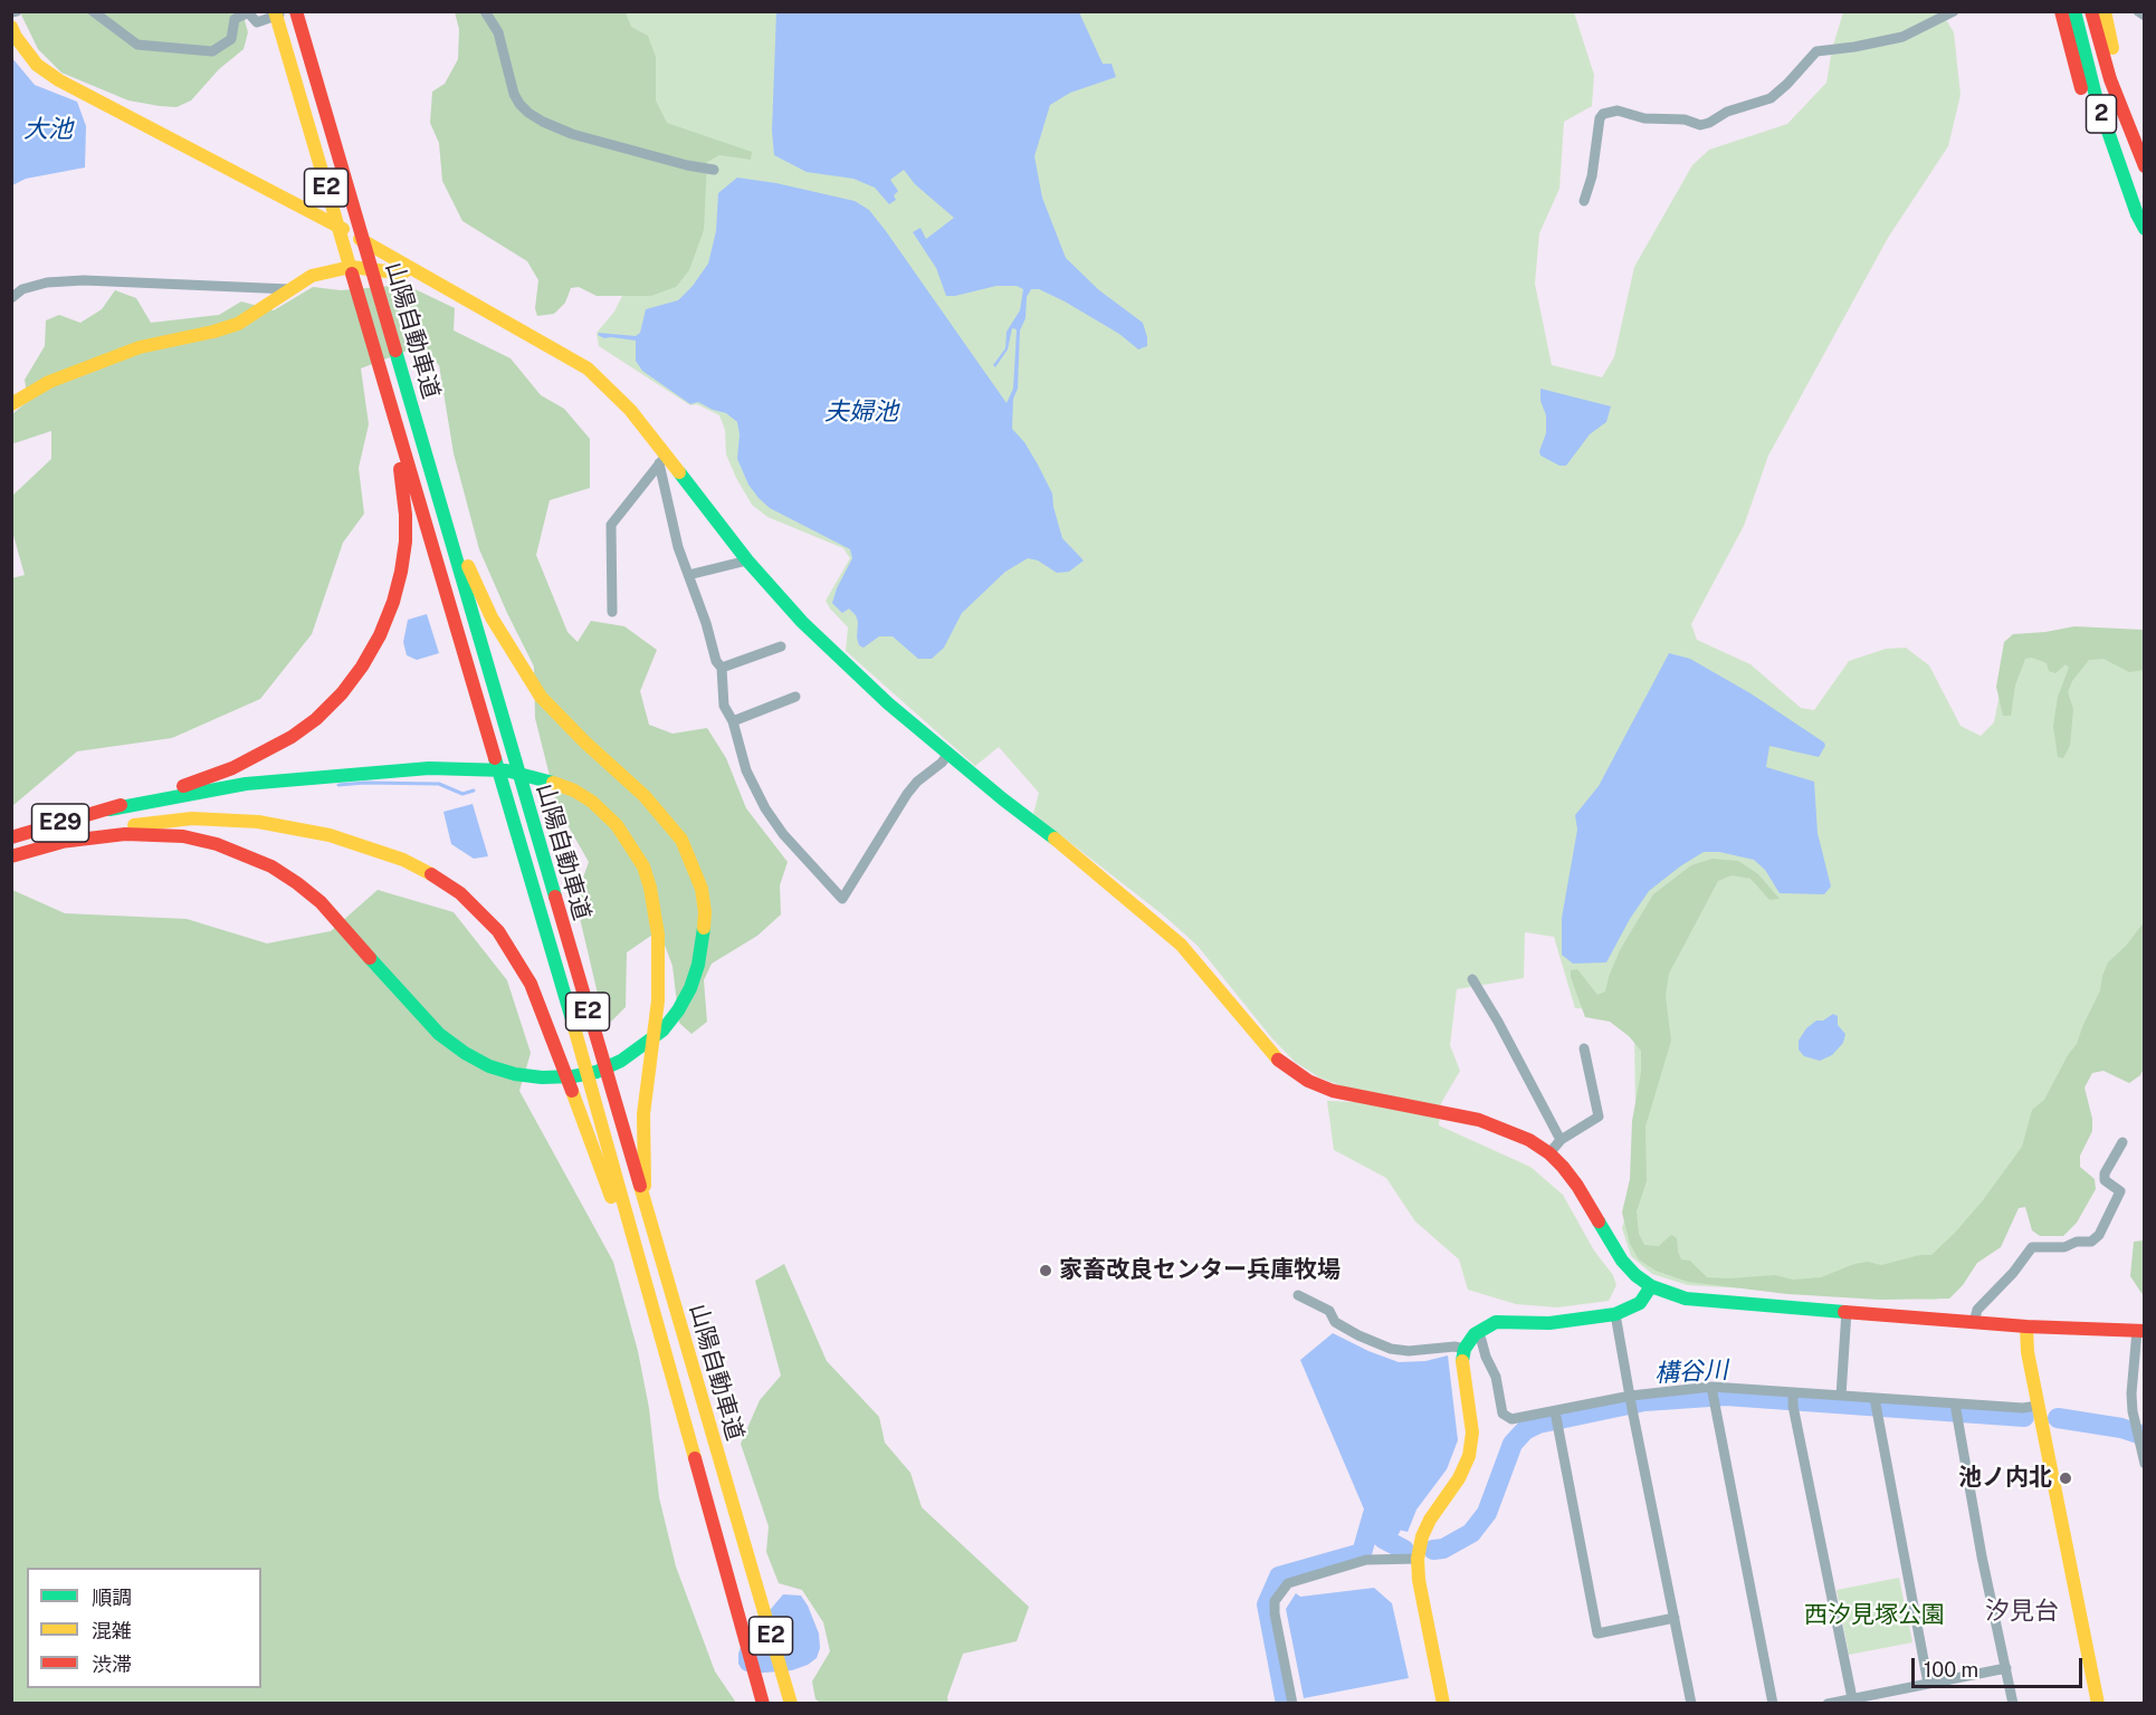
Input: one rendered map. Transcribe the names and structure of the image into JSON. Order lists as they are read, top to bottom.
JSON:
{
  "streets": {
    "main road": [
      "2",
      "E2",
      "山陽自動車道",
      "E29"
    ]
  },
  "districts": ["汐見台"],
  "water": ["大池", "夫婦池", "構谷川"],
  "parks": ["西汐見塚公園"],
  "places": ["家畜改良センター兵庫牧場", "池ノ内北"],
  "legend": ["順調", "混雑", "渋滞"],
  "scale_bar": "100 m"
}
